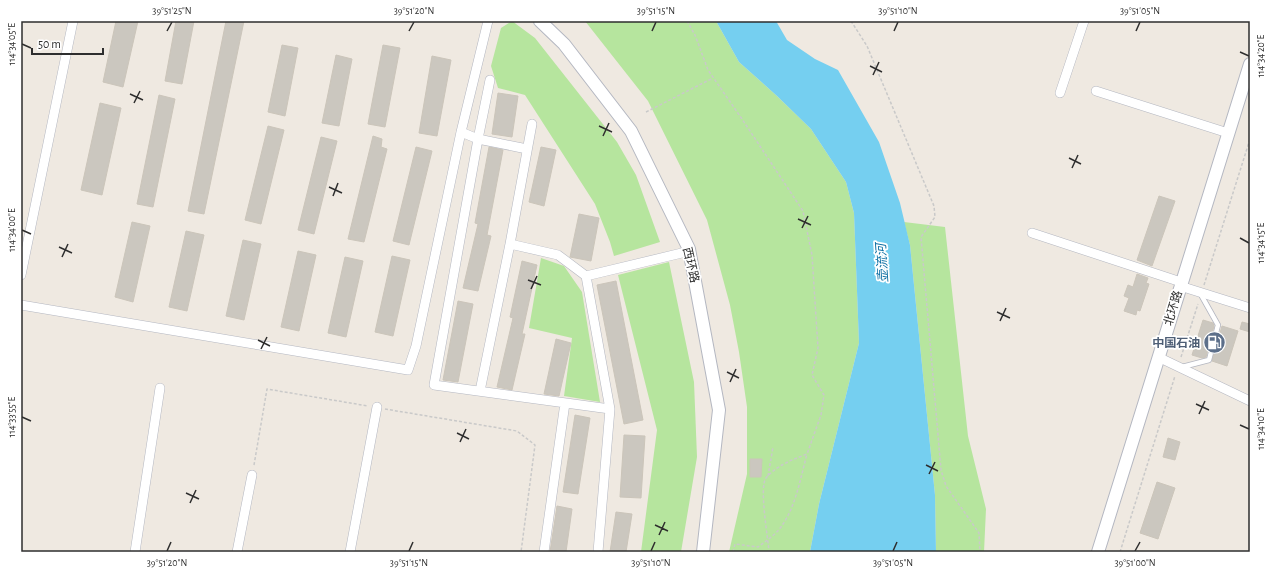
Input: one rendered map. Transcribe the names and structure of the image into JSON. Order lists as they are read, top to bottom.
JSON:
{
  "streets": {
    "main road": ["西环路", "北环路"]
  },
  "water": ["壶流河"],
  "places": {
    "fuel station": ["中国石油"]
  },
  "scale_bar": "50 m",
  "coordinates": [
    "39°51'25\"N",
    "39°51'20\"N",
    "39°51'15\"N",
    "39°51'10\"N",
    "39°51'05\"N",
    "114°34'05\"E",
    "114°34'20\"E",
    "114°34'00\"E",
    "114°34'15\"E",
    "114°33'55\"E",
    "114°34'10\"E",
    "39°51'00\"N"
  ]
}
